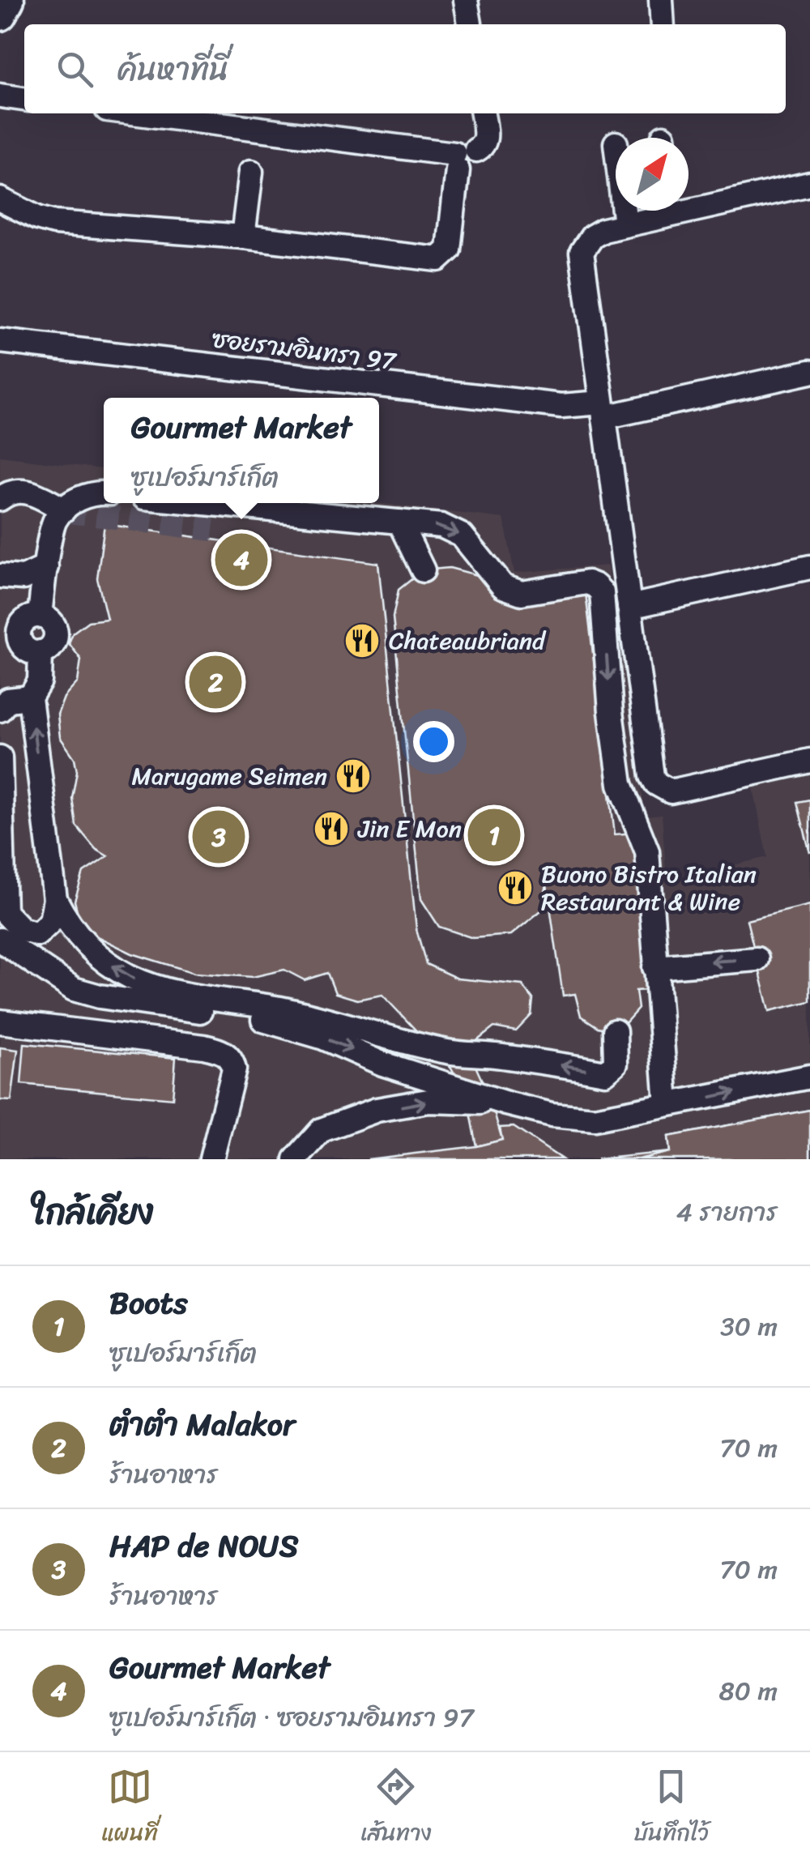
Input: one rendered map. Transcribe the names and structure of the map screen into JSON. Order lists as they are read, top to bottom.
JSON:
{
  "streets": {
    "street": ["ซอยรามอินทรา 97"]
  },
  "places": {
    "restaurant": [
      "Chateaubriand",
      "Marugame Seimen",
      "Jin E Mon",
      "Buono Bistro Italian Restaurant & Wine"
    ]
  },
  "north": "top right",
  "page": {
    "search": "ค้นหาที่นี่",
    "popup": ["Gourmet Market", "ซูเปอร์มาร์เก็ต"],
    "pins": [
      "4",
      "2",
      "1",
      "3"
    ],
    "heading": ["ใกล้เคียง", "4 รายการ"],
    "list": [
      {
        "mark": "1",
        "name": "Boots",
        "note": "ซูเปอร์มาร์เก็ต",
        "value": "30 m"
      },
      {
        "mark": "2",
        "name": "ตำตำ Malakor",
        "note": "ร้านอาหาร",
        "value": "70 m"
      },
      {
        "mark": "3",
        "name": "HAP de NOUS",
        "note": "ร้านอาหาร",
        "value": "70 m"
      },
      {
        "mark": "4",
        "name": "Gourmet Market",
        "note": "ซูเปอร์มาร์เก็ต · ซอยรามอินทรา 97",
        "value": "80 m"
      }
    ],
    "nav": ["แผนที่", "เส้นทาง", "บันทึกไว้"]
  }
}
